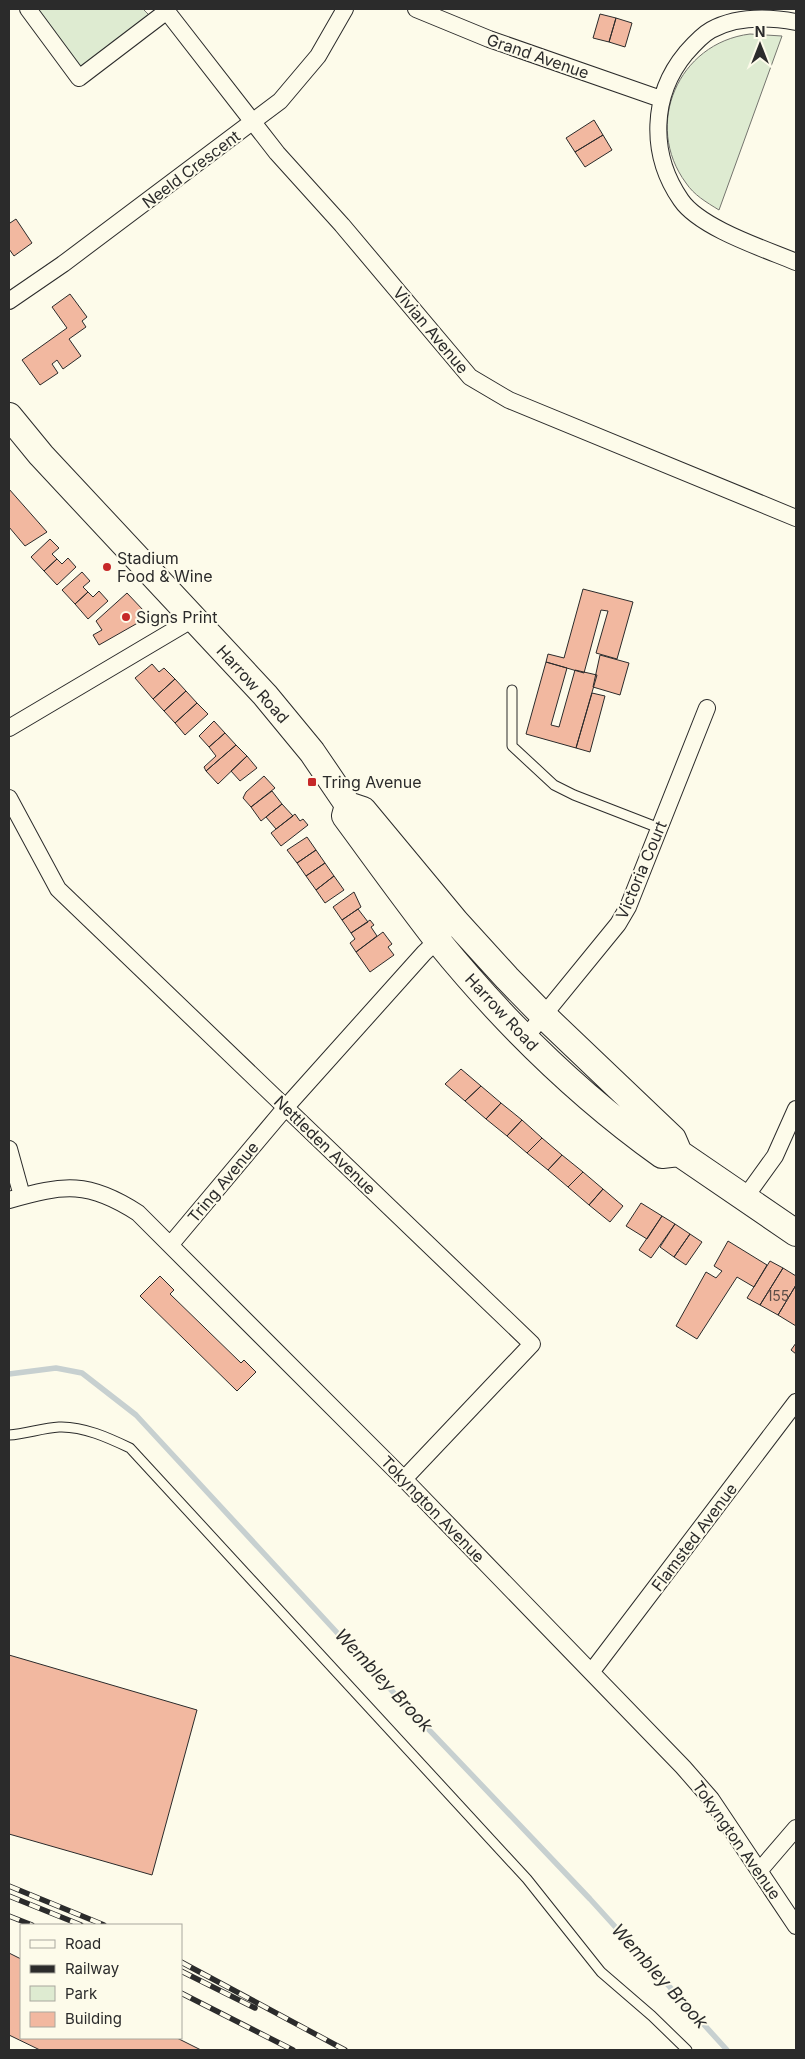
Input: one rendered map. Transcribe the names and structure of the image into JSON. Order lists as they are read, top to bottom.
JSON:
{
  "streets": {
    "main road": ["Harrow Road"],
    "street": [
      "Grand Avenue",
      "Neeld Crescent",
      "Vivian Avenue",
      "Victoria Court",
      "Nettleden Avenue",
      "Tring Avenue",
      "Tokyngton Avenue",
      "Flamsted Avenue"
    ]
  },
  "crossings": [
    ["Neeld Crescent", "Vivian Avenue"],
    ["Harrow Road", "Victoria Court"],
    ["Harrow Road", "Tring Avenue"],
    ["Nettleden Avenue", "Tring Avenue"],
    ["Nettleden Avenue", "Tokyngton Avenue"],
    ["Tring Avenue", "Tokyngton Avenue"],
    ["Tokyngton Avenue", "Flamsted Avenue"]
  ],
  "water": ["Wembley Brook"],
  "places": {
    "other": ["Stadium Food & Wine", "Signs Print"],
    "transit": ["Tring Avenue"]
  },
  "house_numbers": ["155"],
  "legend": [
    "Road",
    "Railway",
    "Park",
    "Building"
  ],
  "north": "top"
}
